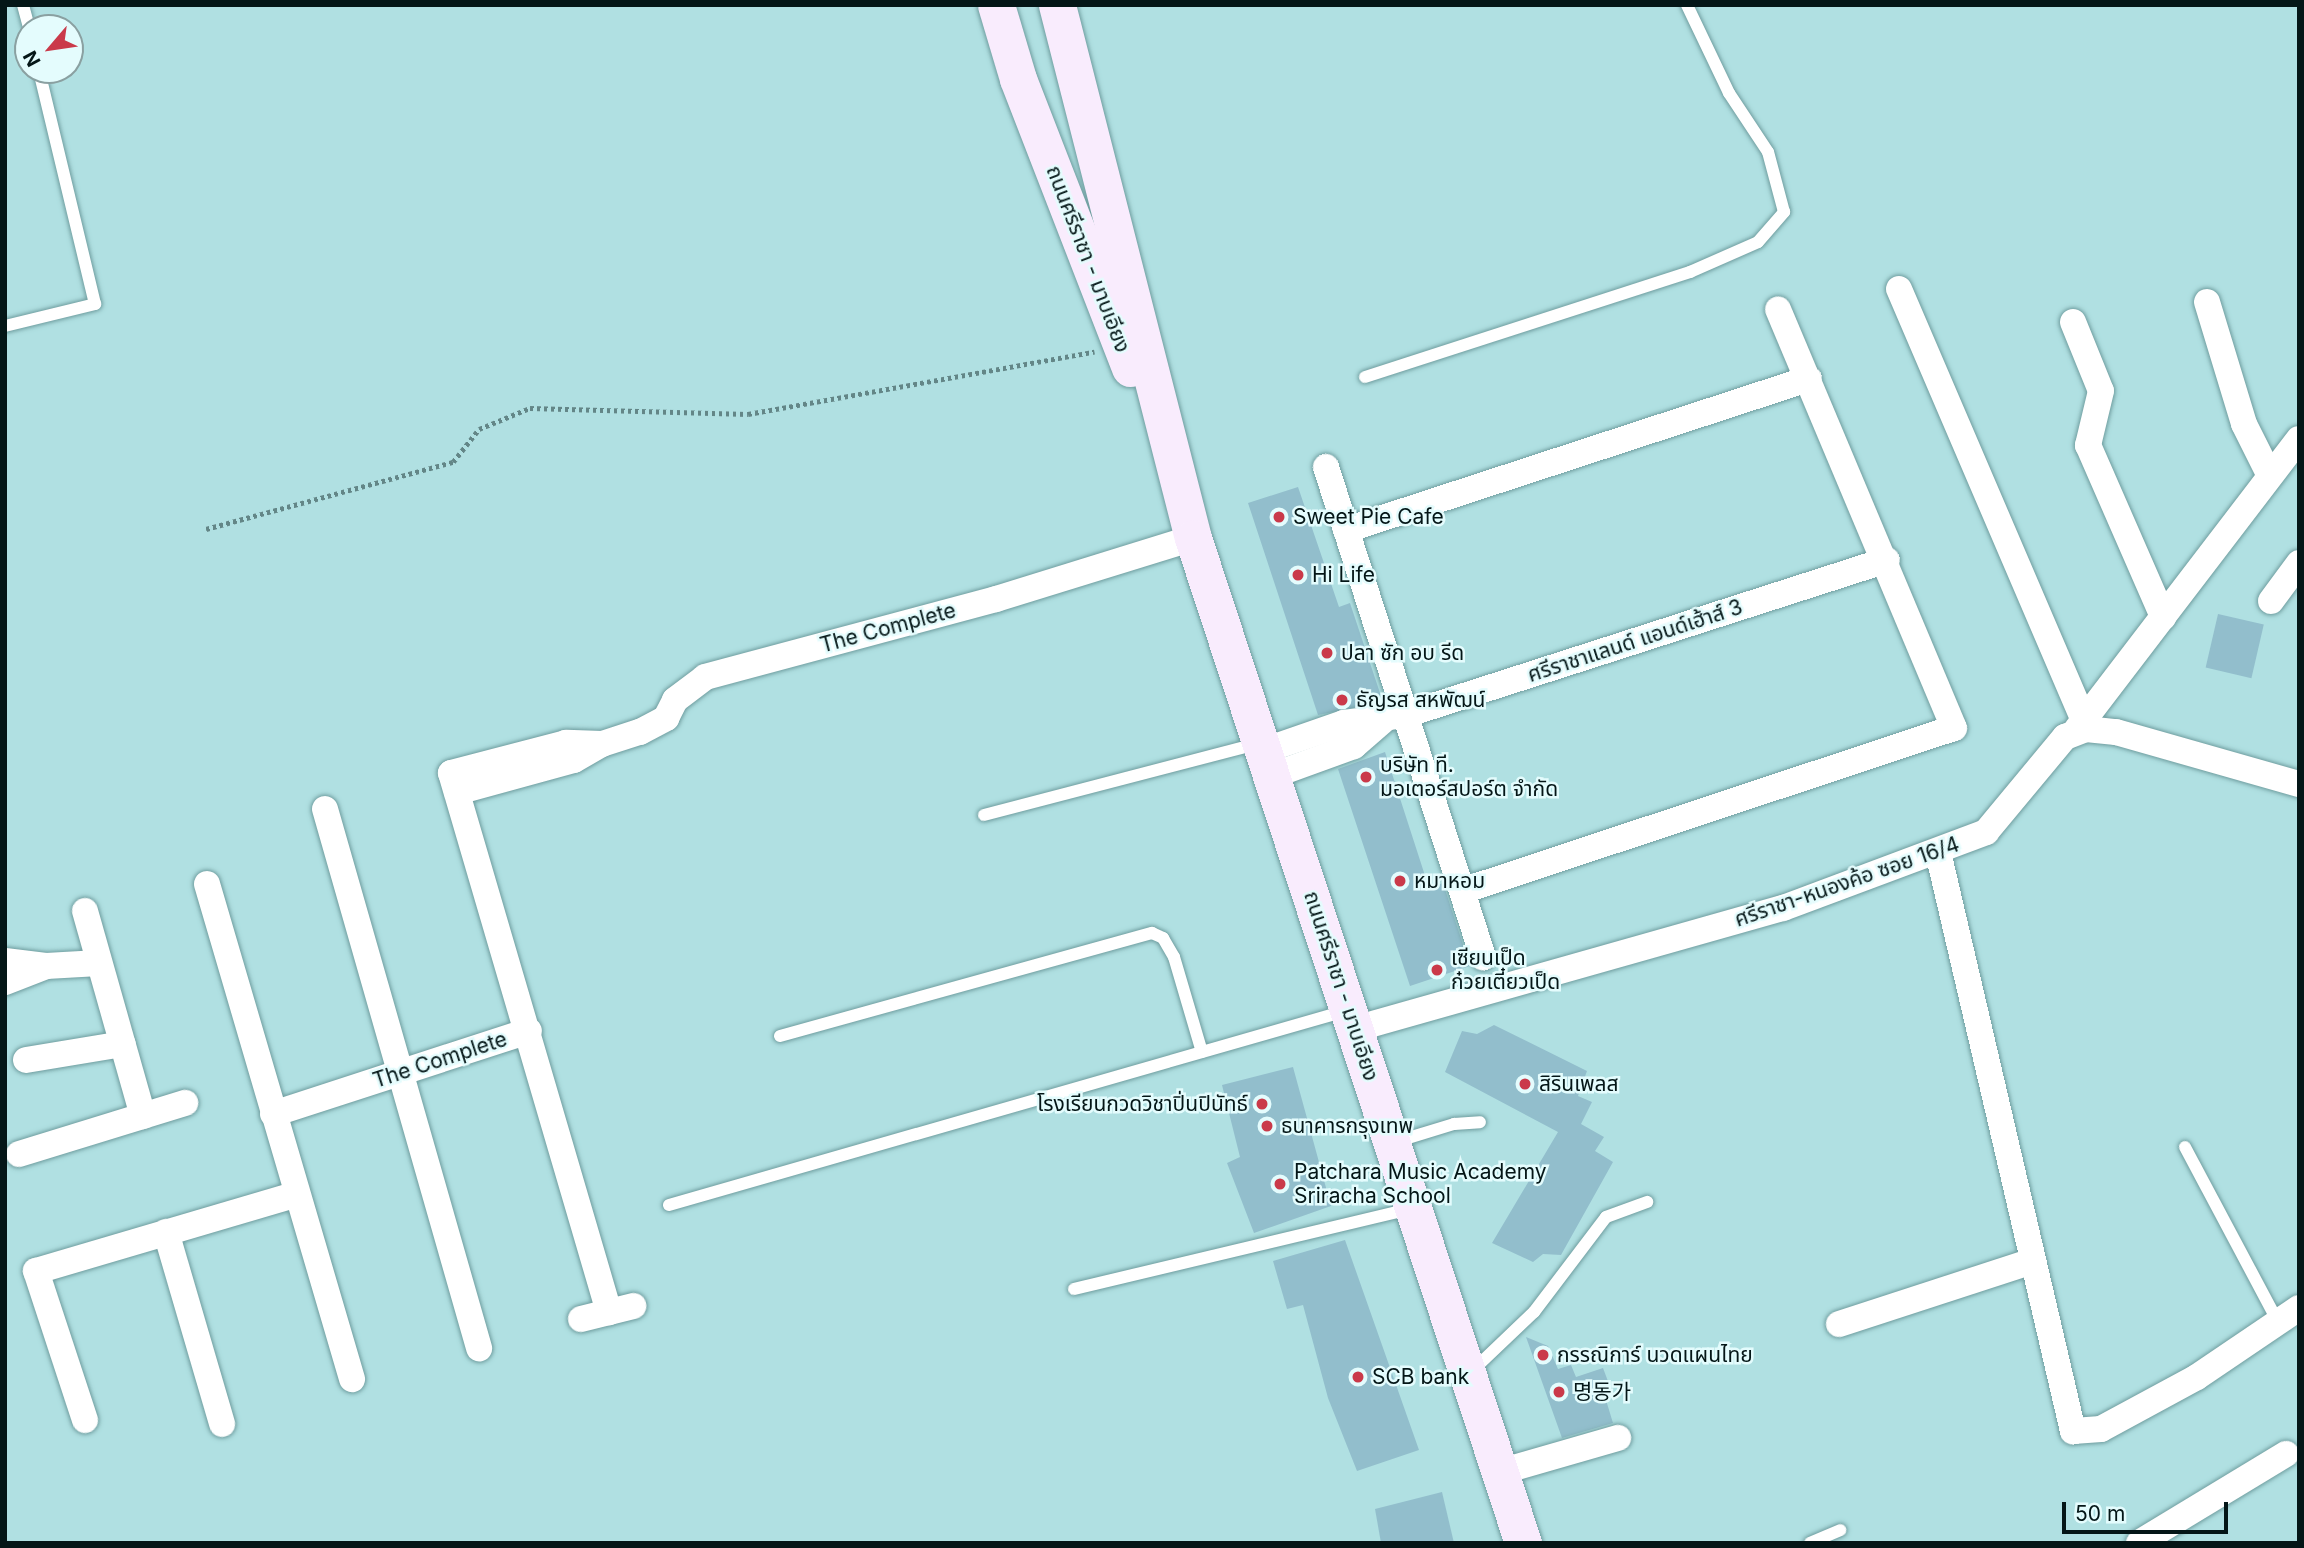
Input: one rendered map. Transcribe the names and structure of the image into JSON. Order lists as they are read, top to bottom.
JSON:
{
  "streets": {
    "main road": ["ถนนศรีราชา - มาบเอียง"],
    "street": ["The Complete", "ศรีราชาแลนด์ แอนด์เฮ้าส์ 3", "ศรีราชา-หนองค้อ ซอย 16/4"]
  },
  "crossings": [
    ["ถนนศรีราชา - มาบเอียง", "The Complete"],
    ["ถนนศรีราชา - มาบเอียง", "ศรีราชาแลนด์ แอนด์เฮ้าส์ 3"],
    ["ถนนศรีราชา - มาบเอียง", "ศรีราชา-หนองค้อ ซอย 16/4"]
  ],
  "places": [
    "Sweet Pie Cafe",
    "Hi Life",
    "ปลา ซัก อบ รีด",
    "ธัญรส สหพัฒน์",
    "บริษัท ที. มอเตอร์สปอร์ต จำกัด",
    "หมาหอม",
    "เซียนเป็ด ก๋วยเตี๋ยวเป็ด",
    "สิรินเพลส",
    "โรงเรียนกวดวิชาปิ่นปินัทธ์",
    "ธนาคารกรุงเทพ",
    "Patchara Music Academy Sriracha School",
    "กรรณิการ์ นวดแผนไทย",
    "SCB bank",
    "명동가"
  ],
  "scale_bar": "50 m",
  "north": "bottom left"
}
